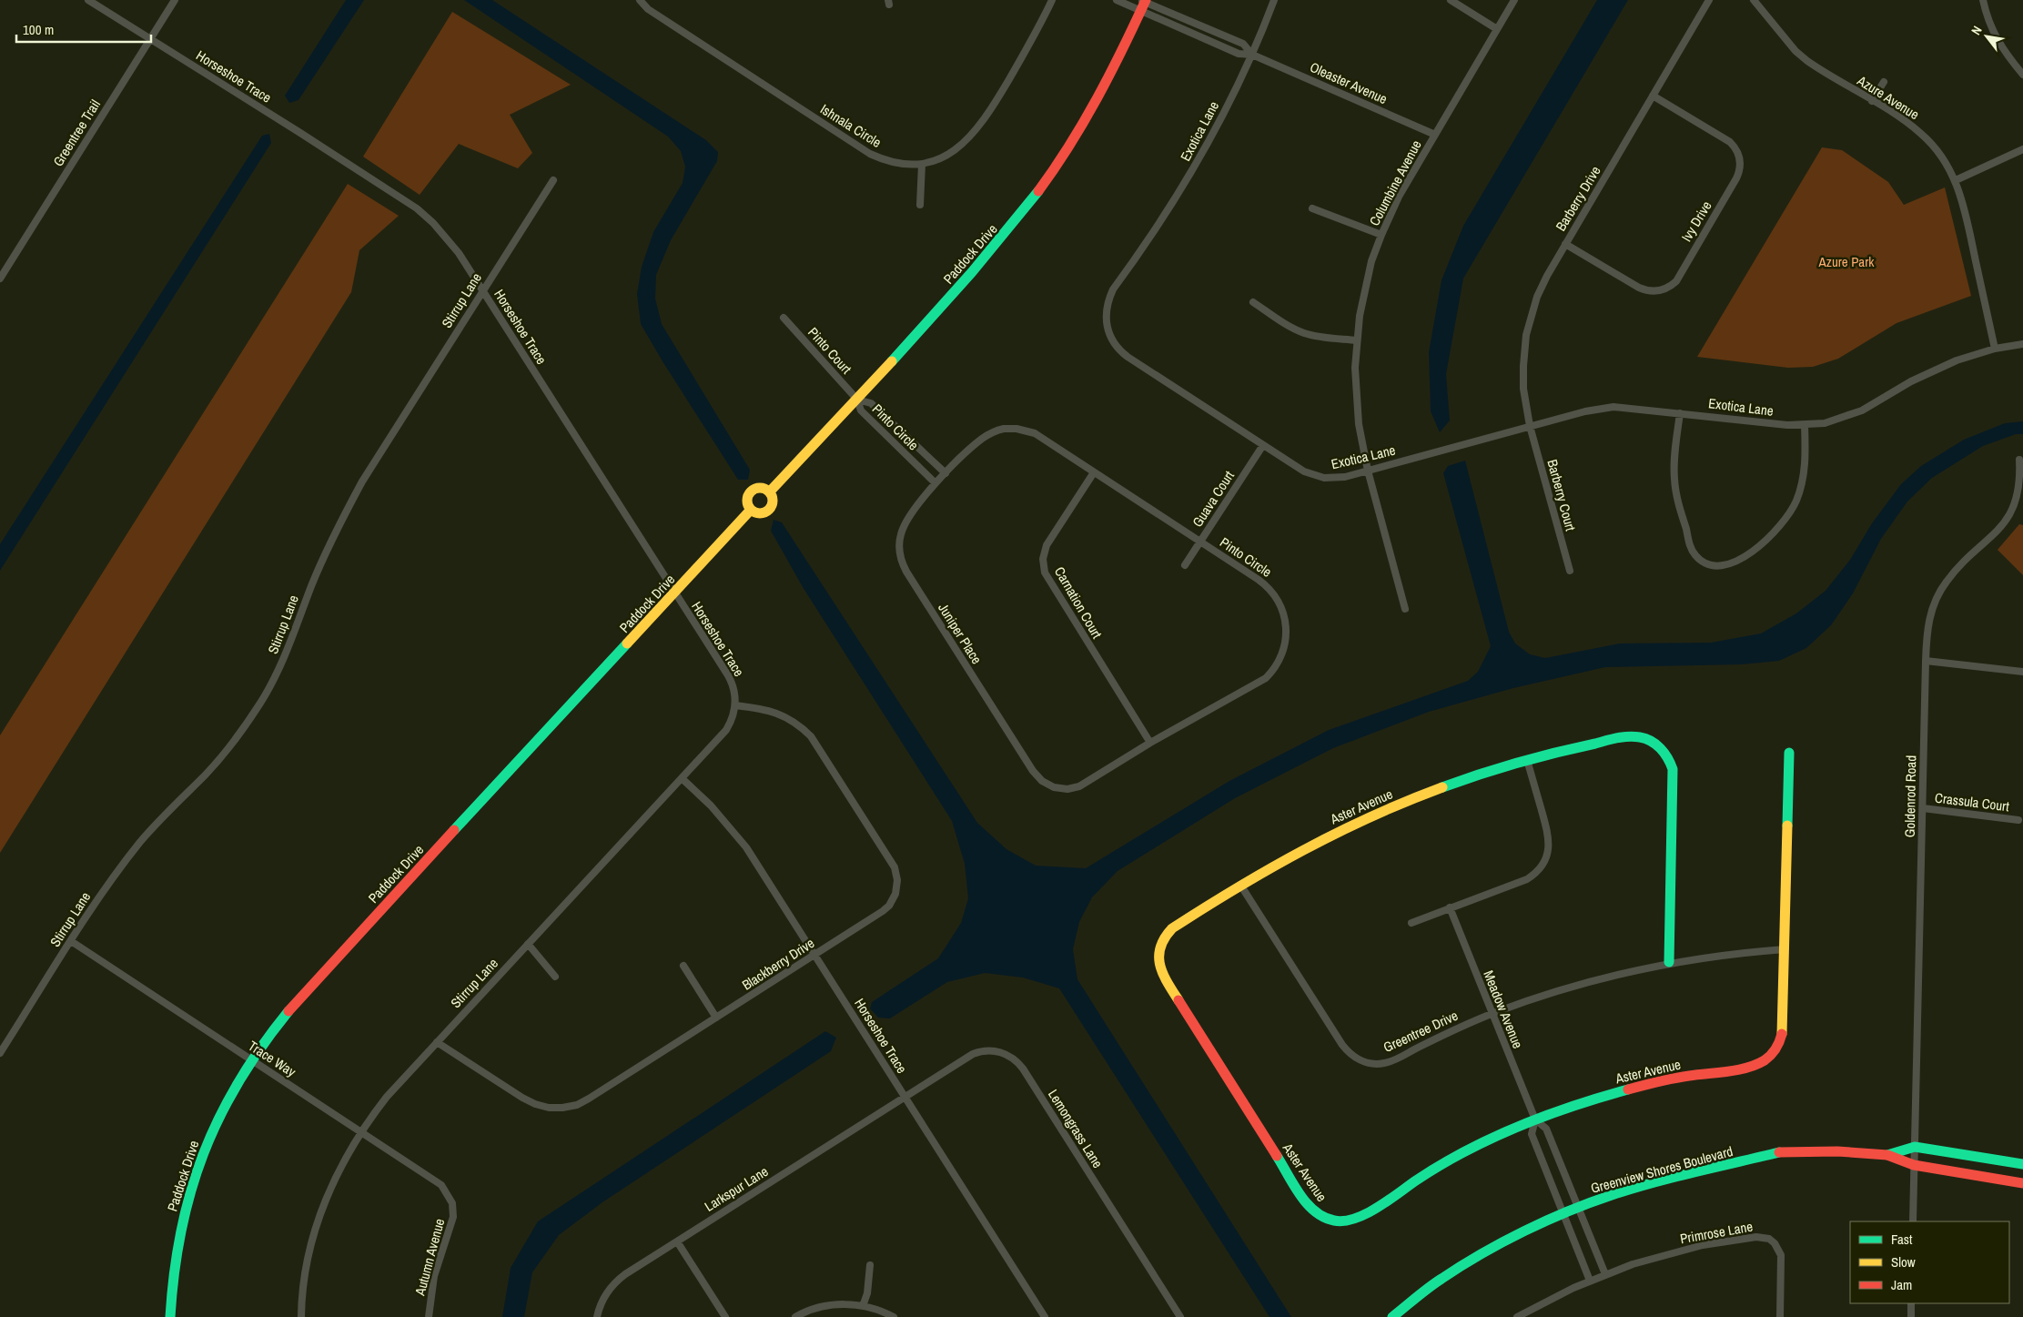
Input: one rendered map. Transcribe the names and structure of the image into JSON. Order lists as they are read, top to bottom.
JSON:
{
  "streets": {
    "street": [
      "Horseshoe Trace",
      "Oleaster Avenue",
      "Azure Avenue",
      "Ishnala Circle",
      "Exotica Lane",
      "Greentree Trail",
      "Columbine Avenue",
      "Barberry Drive",
      "Ivy Drive",
      "Paddock Drive",
      "Stirrup Lane",
      "Pinto Court",
      "Pinto Circle",
      "Barberry Court",
      "Guava Court",
      "Carnation Court",
      "Juniper Place",
      "Goldenrod Road",
      "Crassula Court",
      "Aster Avenue",
      "Blackberry Drive",
      "Meadow Avenue",
      "Greentree Drive",
      "Trace Way",
      "Lemongrass Lane",
      "Greenview Shores Boulevard",
      "Larkspur Lane",
      "Primrose Lane",
      "Autumn Avenue"
    ]
  },
  "crossings": [
    ["Horseshoe Trace", "Greentree Trail"],
    ["Horseshoe Trace", "Paddock Drive"],
    ["Horseshoe Trace", "Stirrup Lane"],
    ["Horseshoe Trace", "Blackberry Drive"],
    ["Horseshoe Trace", "Lemongrass Lane"],
    ["Horseshoe Trace", "Larkspur Lane"],
    ["Oleaster Avenue", "Exotica Lane"],
    ["Oleaster Avenue", "Columbine Avenue"],
    ["Oleaster Avenue", "Paddock Drive"],
    ["Azure Avenue", "Exotica Lane"],
    ["Exotica Lane", "Columbine Avenue"],
    ["Exotica Lane", "Barberry Drive"],
    ["Exotica Lane", "Barberry Court"],
    ["Exotica Lane", "Guava Court"],
    ["Barberry Drive", "Ivy Drive"],
    ["Barberry Drive", "Barberry Court"],
    ["Paddock Drive", "Pinto Court"],
    ["Paddock Drive", "Pinto Circle"],
    ["Paddock Drive", "Trace Way"],
    ["Stirrup Lane", "Blackberry Drive"],
    ["Stirrup Lane", "Trace Way"],
    ["Pinto Court", "Pinto Circle"],
    ["Pinto Circle", "Guava Court"],
    ["Pinto Circle", "Carnation Court"],
    ["Pinto Circle", "Juniper Place"],
    ["Goldenrod Road", "Crassula Court"],
    ["Goldenrod Road", "Greenview Shores Boulevard"],
    ["Aster Avenue", "Meadow Avenue"],
    ["Aster Avenue", "Greentree Drive"],
    ["Meadow Avenue", "Greentree Drive"],
    ["Meadow Avenue", "Greenview Shores Boulevard"],
    ["Meadow Avenue", "Primrose Lane"],
    ["Trace Way", "Autumn Avenue"],
    ["Lemongrass Lane", "Larkspur Lane"]
  ],
  "parks": ["Azure Park"],
  "legend": ["Fast", "Slow", "Jam"],
  "scale_bar": "100 m",
  "north": "top left"
}
